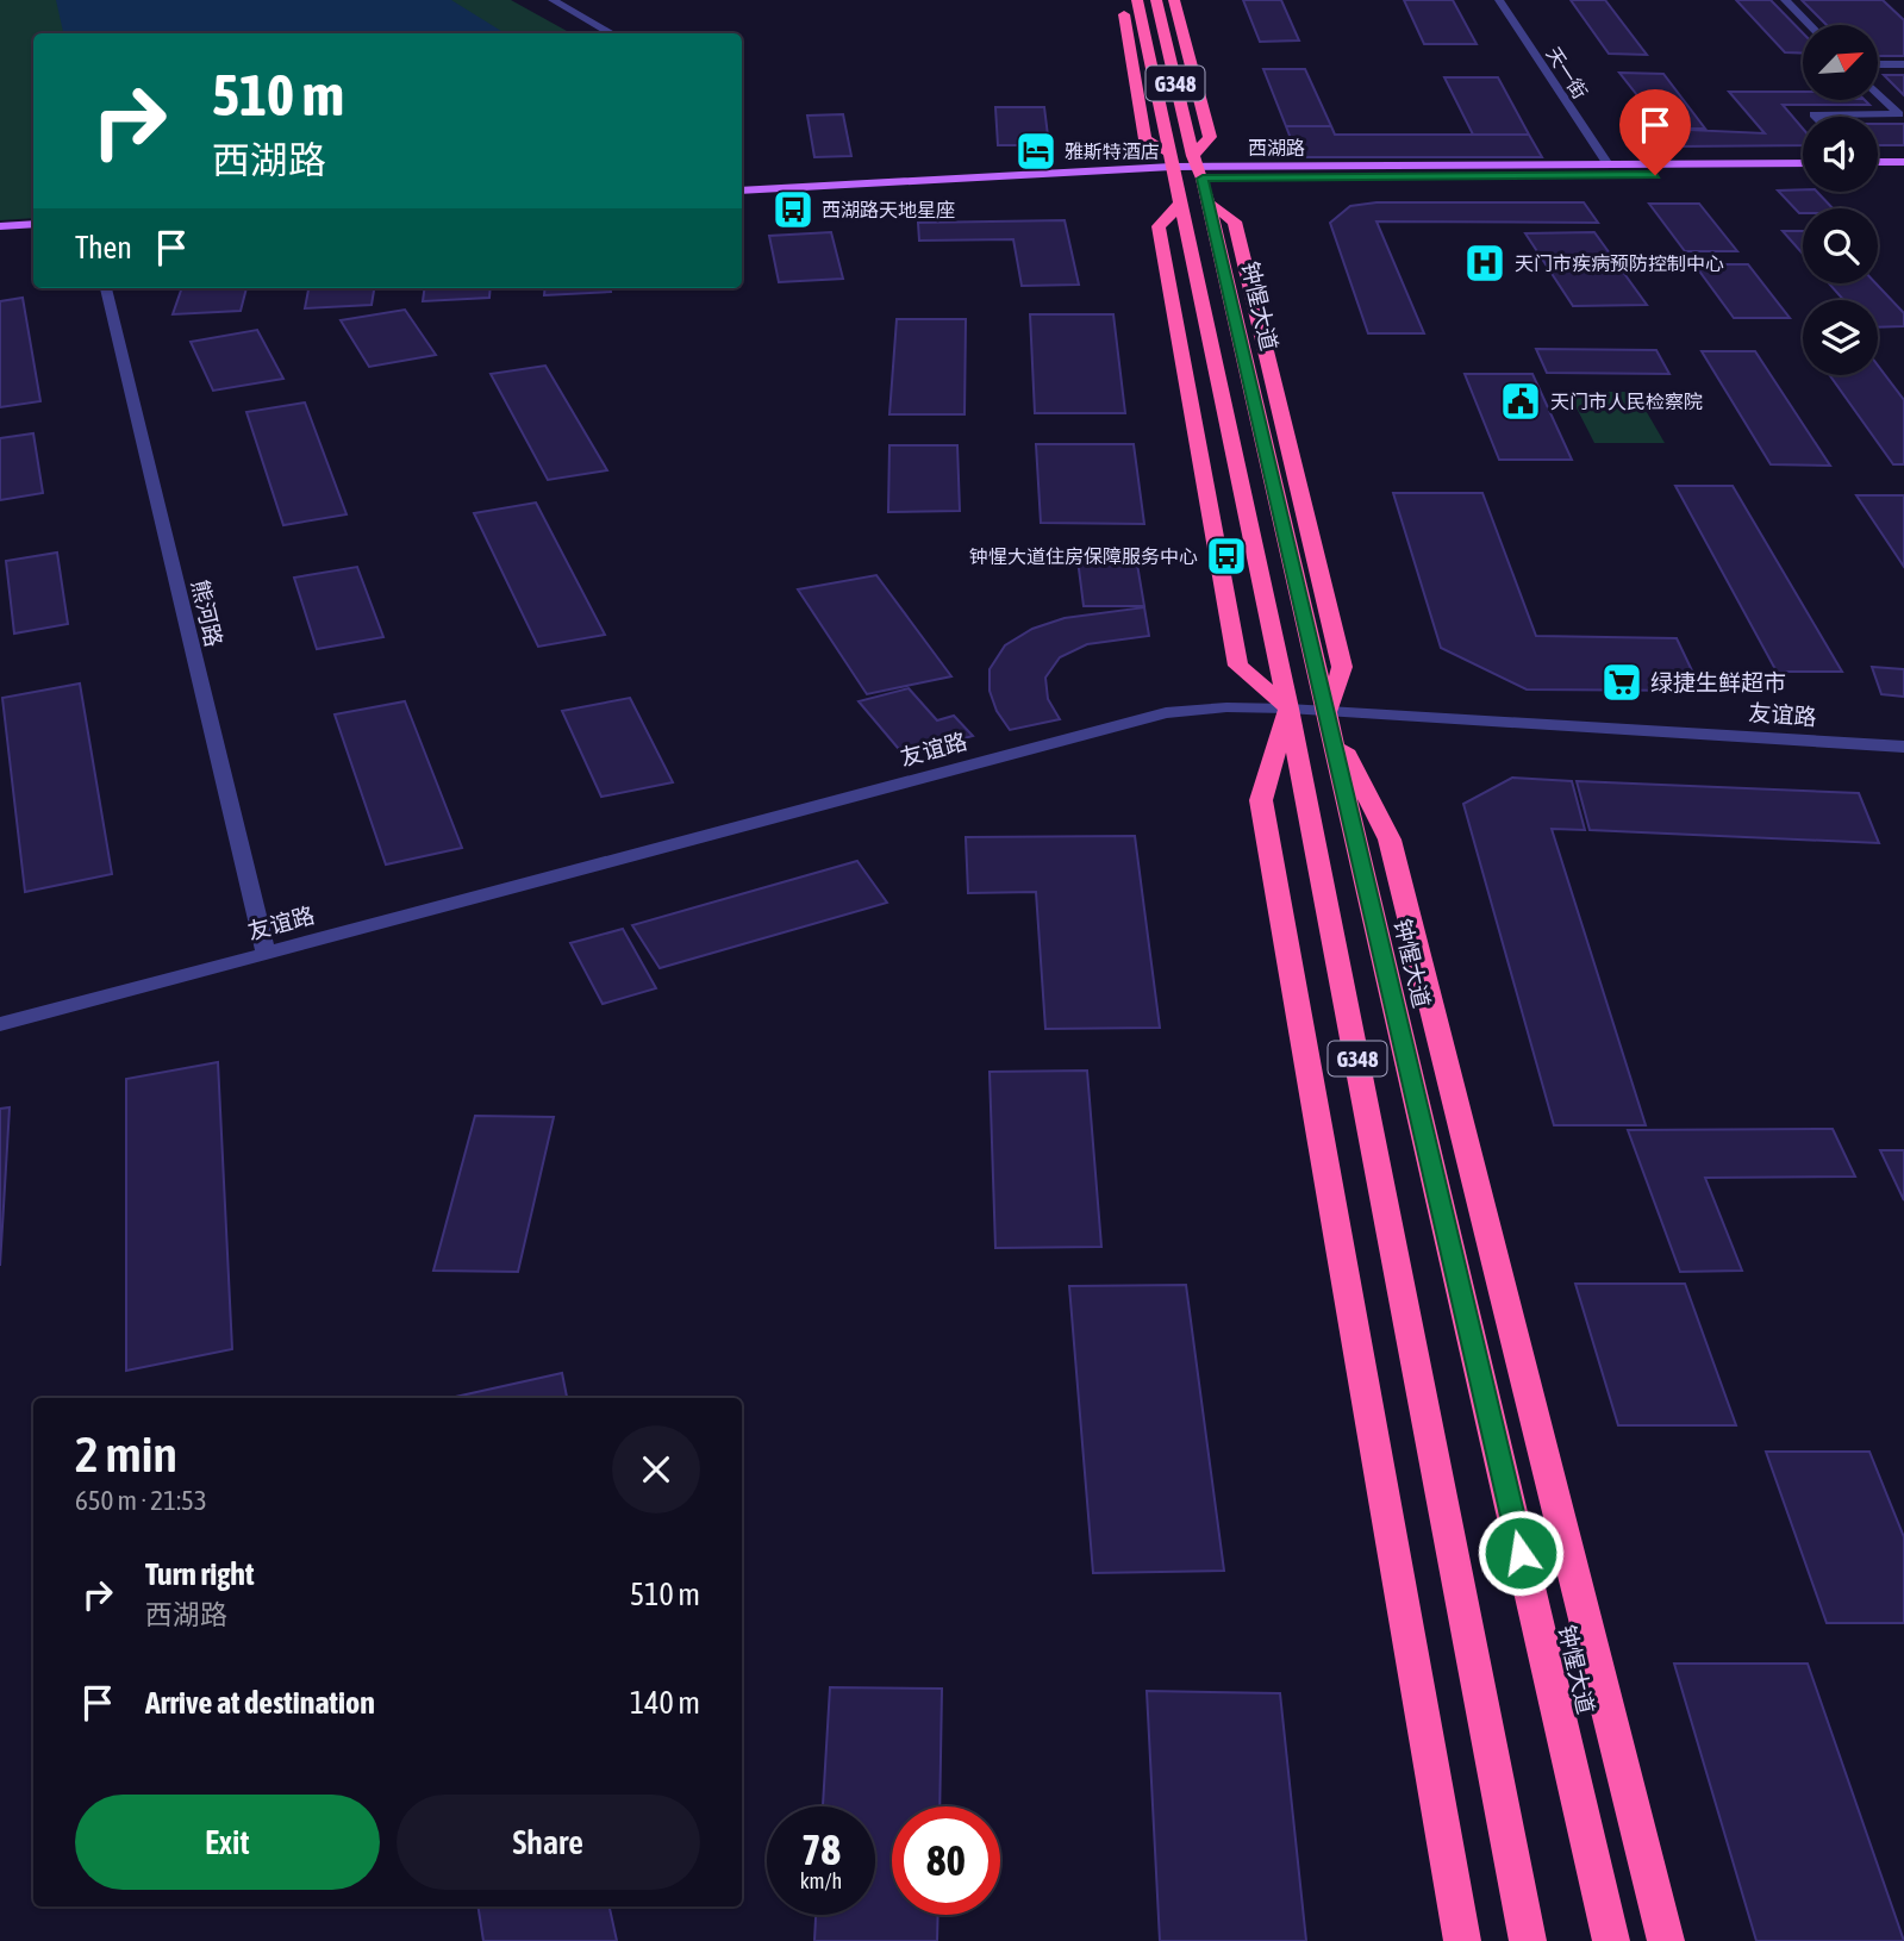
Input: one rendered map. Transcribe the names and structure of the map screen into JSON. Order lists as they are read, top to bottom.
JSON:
{
  "streets": {
    "highway": ["G348", "钟惺大道"],
    "main road": ["西湖路"],
    "street": ["天一街", "熊河路", "友谊路"]
  },
  "crossings": [
    ["天一街", "西湖路"],
    ["G348", "西湖路"],
    ["G348", "友谊路"],
    ["钟惺大道", "友谊路"],
    ["熊河路", "友谊路"]
  ],
  "places": {
    "hotel": ["雅斯特酒店"],
    "bus stop": ["西湖路天地星座", "钟惺大道住房保障服务中心"],
    "hospital": ["天门市疾病预防控制中心"],
    "public building": ["天门市人民检察院"],
    "supermarket": ["绿捷生鲜超市"]
  },
  "north": "top right",
  "page": {
    "turn": ["510 m", "西湖路"],
    "then": "Then",
    "heading": ["2 min", "650 m · 21:53"],
    "list": [
      {
        "name": "Turn right",
        "note": "西湖路",
        "value": "510 m"
      },
      {
        "name": "Arrive at destination",
        "value": "140 m"
      }
    ],
    "buttons": ["Exit", "Share"],
    "speed": "78 km/h",
    "limit": "80"
  }
}
